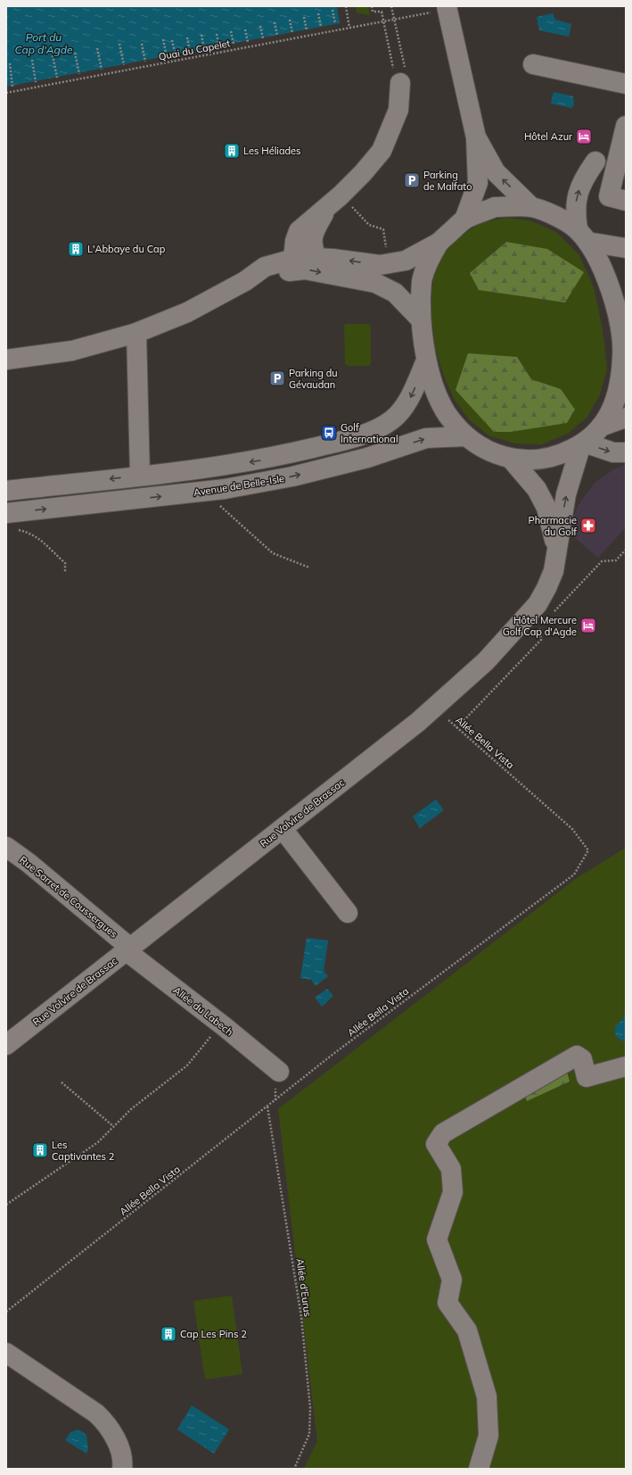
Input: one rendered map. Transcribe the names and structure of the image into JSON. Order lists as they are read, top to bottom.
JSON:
{
  "streets": {
    "street": [
      "Avenue de Belle-Isle",
      "Rue Volvire de Brassac",
      "Rue Sarret de Coussergues",
      "Allée du Labech"
    ],
    "path": ["Quai du Capelet", "Allée Bella Vista", "Allée d'Eurus"]
  },
  "crossings": [
    ["Allée Bella Vista", "Rue Volvire de Brassac"],
    ["Allée Bella Vista", "Allée d'Eurus"],
    ["Rue Volvire de Brassac", "Rue Sarret de Coussergues"],
    ["Rue Volvire de Brassac", "Allée du Labech"],
    ["Rue Sarret de Coussergues", "Allée du Labech"]
  ],
  "water": ["Port du Cap d'Agde"],
  "places": {
    "hotel": ["Hôtel Azur", "Hôtel Mercure Golf Cap d'Agde"],
    "building": [
      "Les Héliades",
      "L'Abbaye du Cap",
      "Les Captivantes 2",
      "Cap Les Pins 2"
    ],
    "parking": ["Parking de Malfato", "Parking du Gévaudan"],
    "bus stop": ["Golf International"],
    "pharmacy": ["Pharmacie du Golf"]
  }
}
